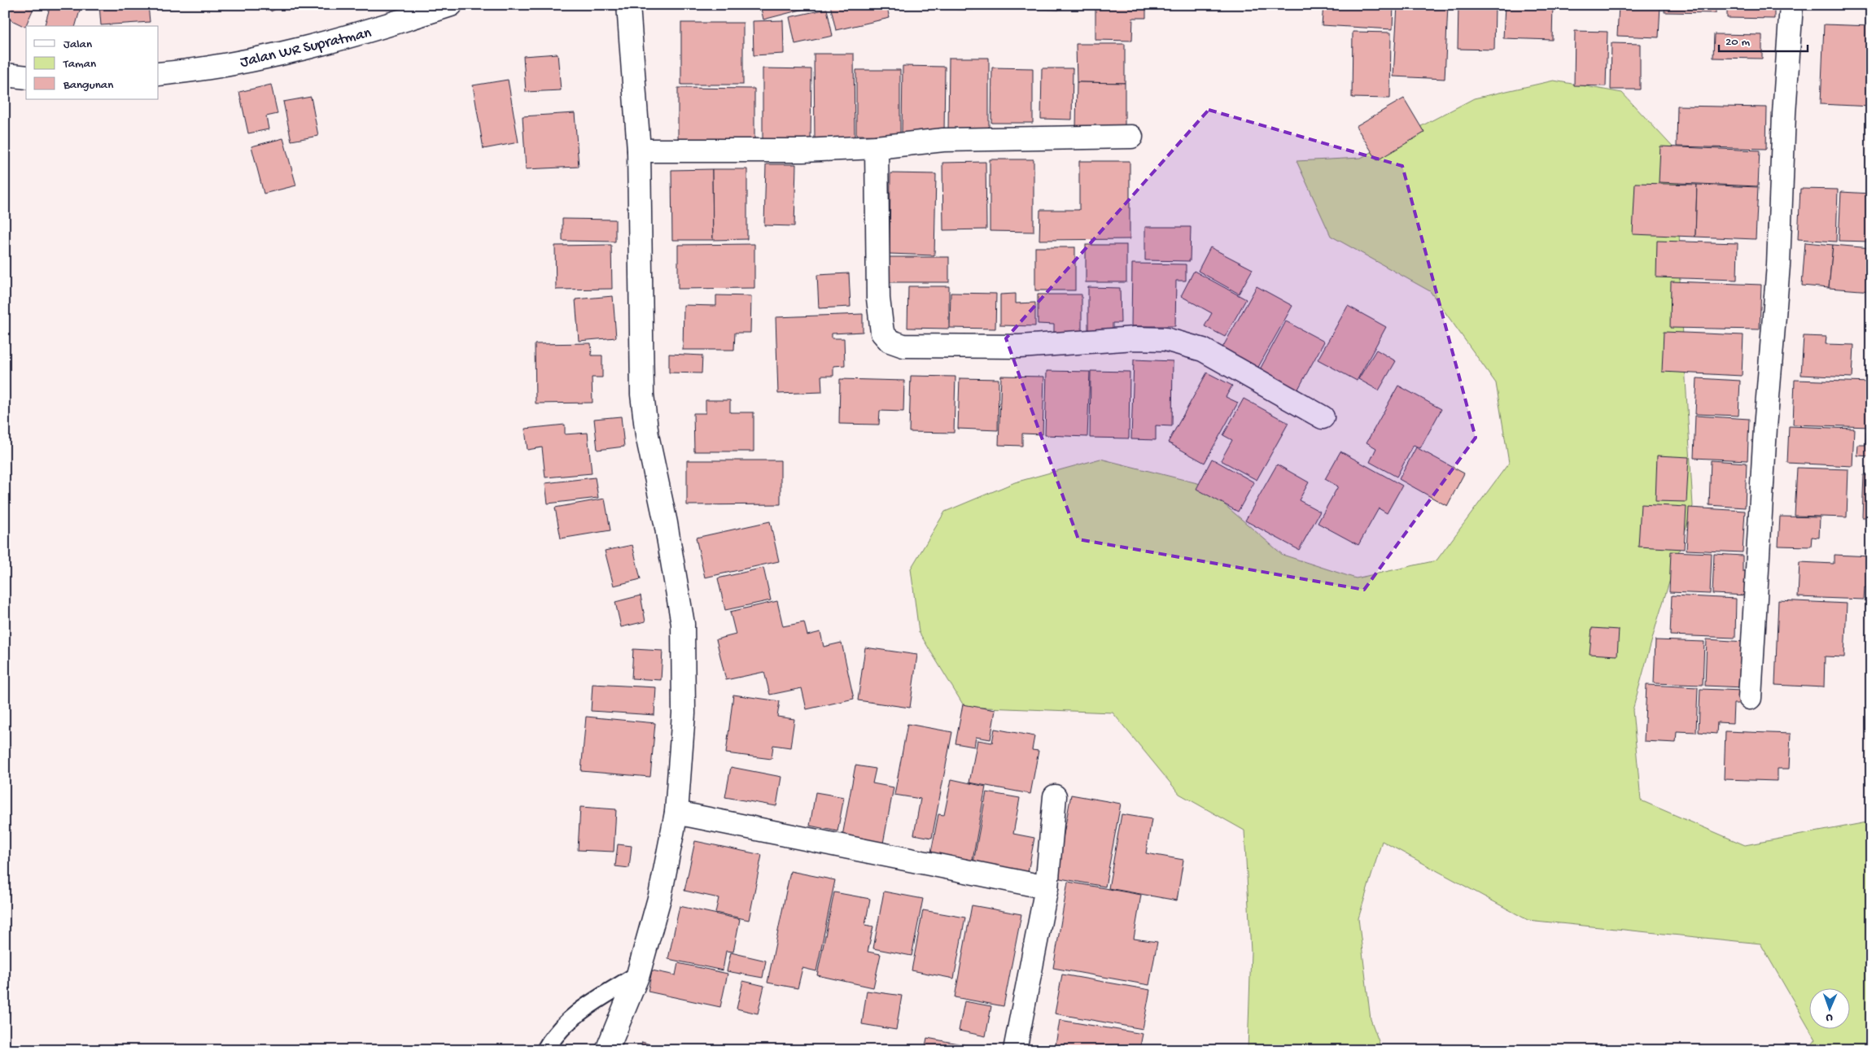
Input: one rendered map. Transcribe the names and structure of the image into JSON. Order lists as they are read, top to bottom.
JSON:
{
  "streets": {
    "main road": ["Jalan WR Supratman"]
  },
  "legend": ["Jalan", "Taman", "Bangunan"],
  "scale_bar": "20 m",
  "north": "bottom"
}
